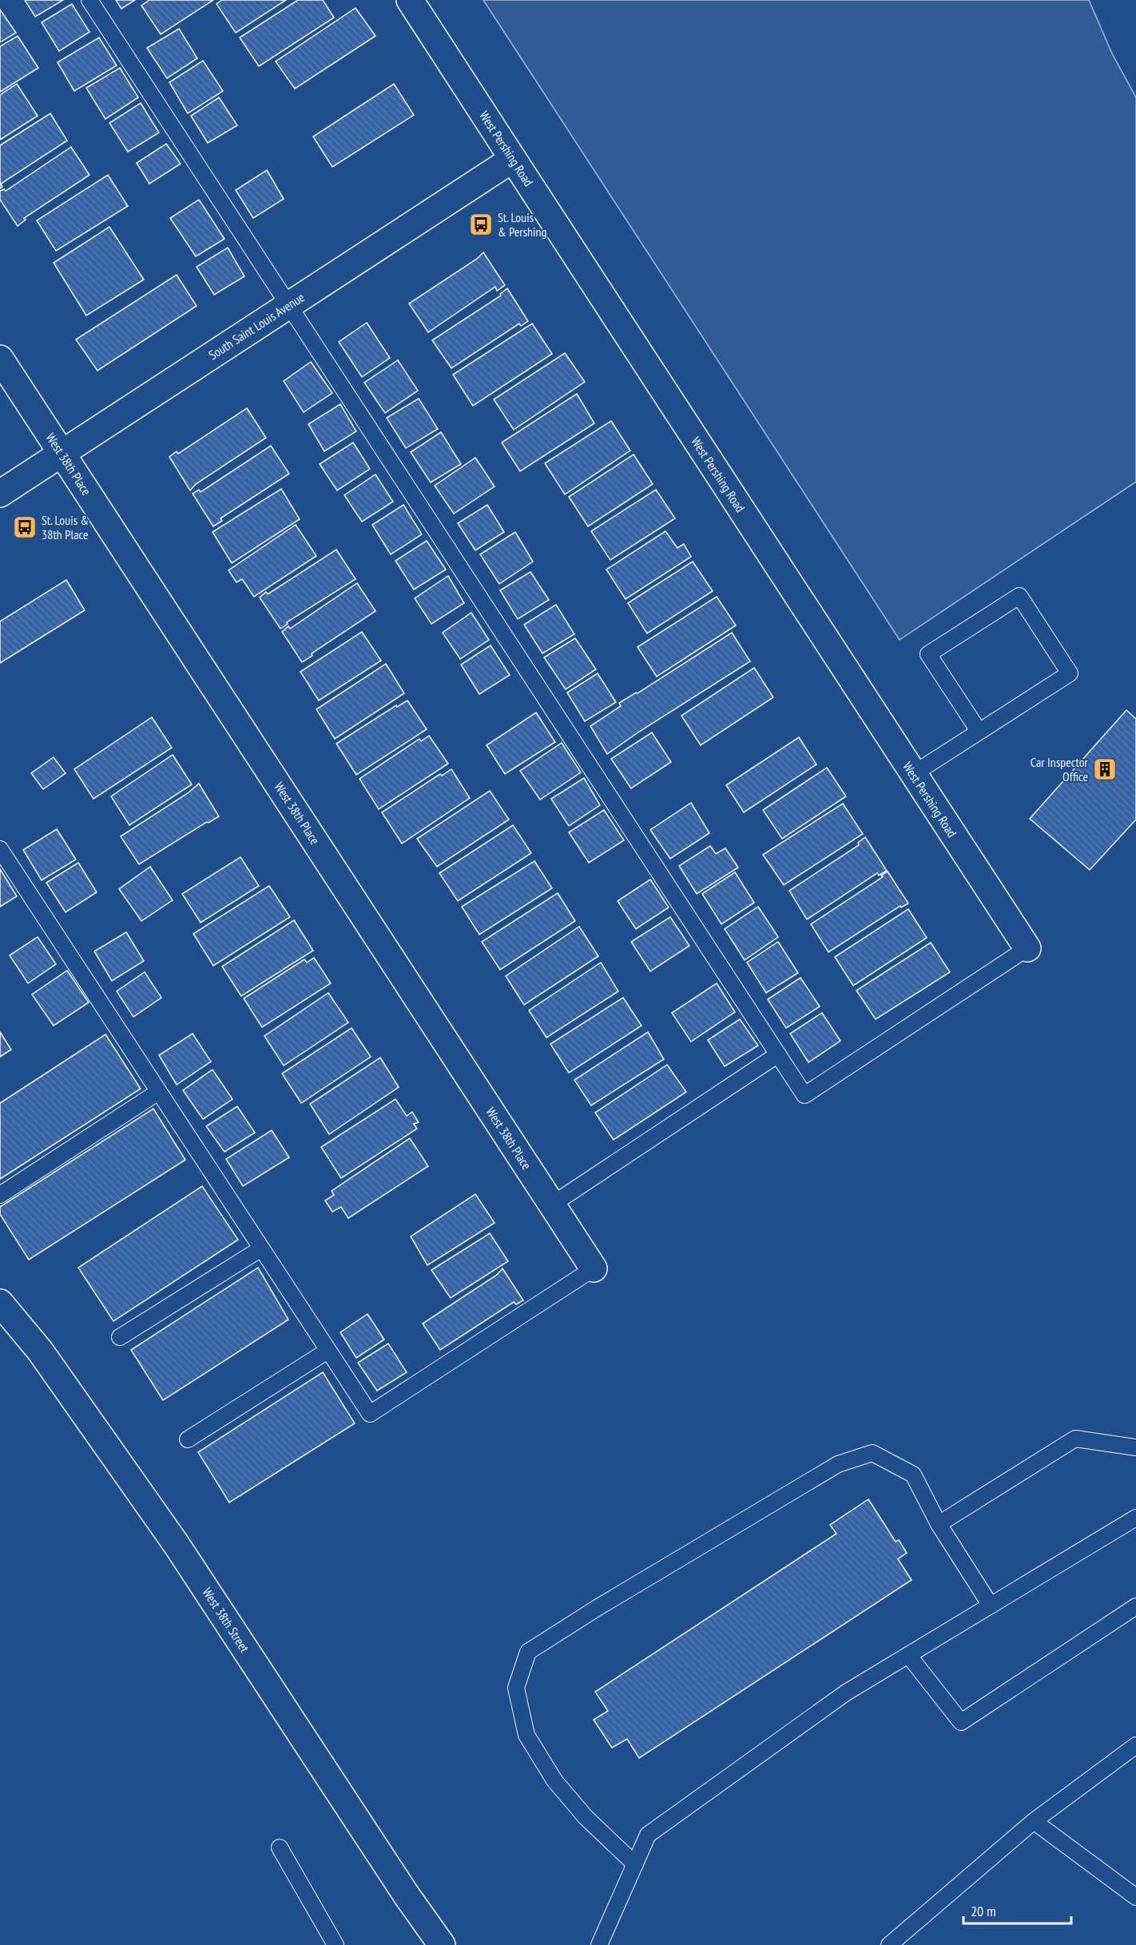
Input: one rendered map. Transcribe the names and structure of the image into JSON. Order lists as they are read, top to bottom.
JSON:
{
  "streets": {
    "street": [
      "West Pershing Road",
      "South Saint Louis Avenue",
      "West 38th Place",
      "West 38th Street"
    ]
  },
  "crossings": [
    ["West Pershing Road", "South Saint Louis Avenue"],
    ["South Saint Louis Avenue", "West 38th Place"]
  ],
  "places": {
    "bus stop": ["St. Louis & Pershing", "St. Louis & 38th Place"],
    "building": ["Car Inspector Office"]
  },
  "scale_bar": "20 m"
}
